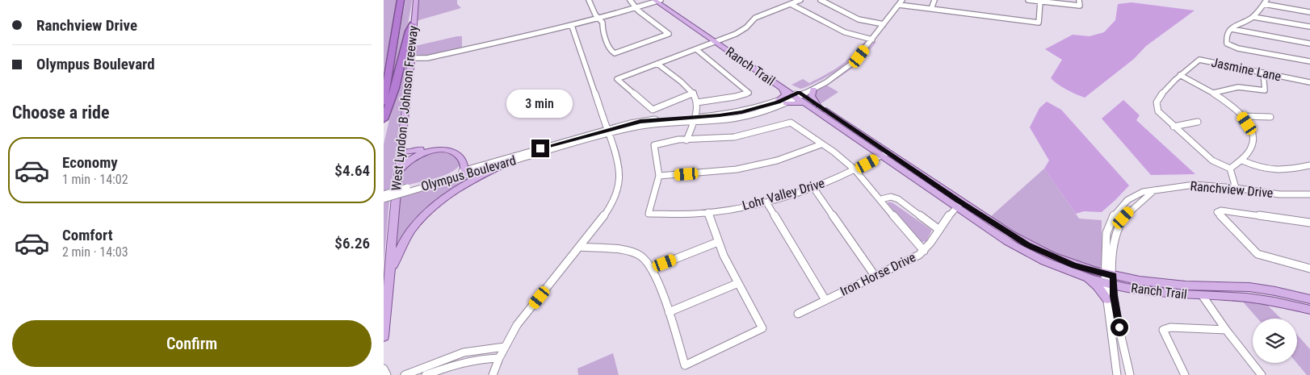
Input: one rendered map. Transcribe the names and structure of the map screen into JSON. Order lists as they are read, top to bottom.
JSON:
{
  "streets": {
    "main road": ["Ranch Trail", "West Lyndon B Johnson Freeway"],
    "street": [
      "Jasmine Lane",
      "Olympus Boulevard",
      "Ranchview Drive",
      "Lohr Valley Drive",
      "Iron Horse Drive"
    ]
  },
  "crossings": [
    ["Ranch Trail", "Olympus Boulevard"],
    ["Ranch Trail", "Ranchview Drive"],
    ["Ranch Trail", "Lohr Valley Drive"],
    ["Ranch Trail", "Iron Horse Drive"]
  ],
  "page": {
    "banner": ["Ranchview Drive", "Olympus Boulevard"],
    "heading": "Choose a ride",
    "bubble": "3 min",
    "list": [
      {
        "name": "Economy",
        "note": "1 min · 14:02",
        "value": "$4.64"
      },
      {
        "name": "Comfort",
        "note": "2 min · 14:03",
        "value": "$6.26"
      }
    ],
    "buttons": "Confirm"
  }
}
